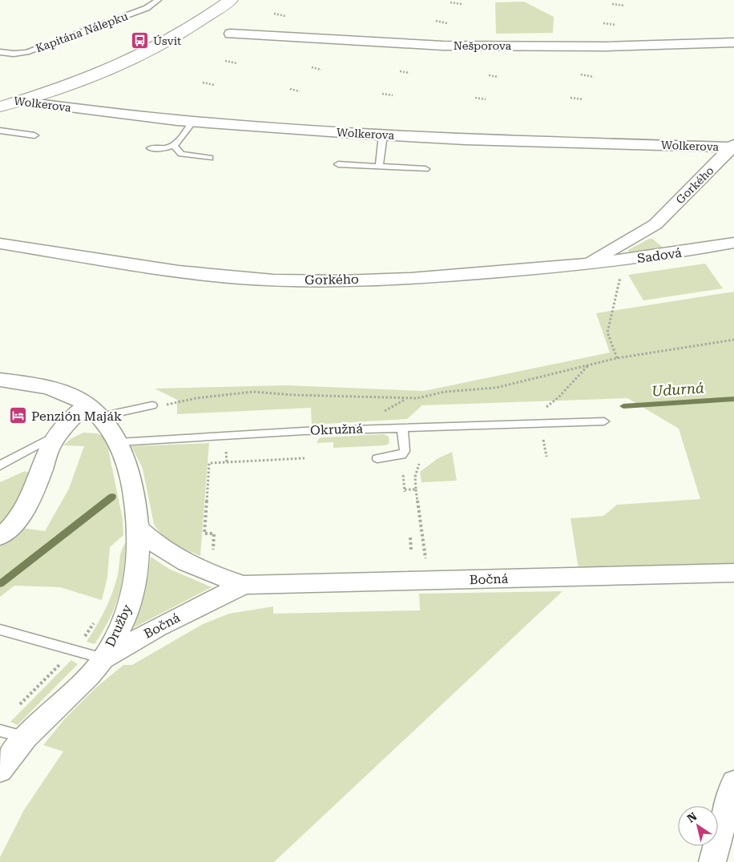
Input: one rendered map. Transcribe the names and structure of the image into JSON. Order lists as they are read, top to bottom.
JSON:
{
  "streets": {
    "street": [
      "Nešporova",
      "Wolkerova",
      "Gorkého",
      "Sadová",
      "Bočná",
      "Družby"
    ],
    "lane": ["Kapitána Nálepku", "Okružná"]
  },
  "crossings": [
    ["Wolkerova", "Gorkého"],
    ["Gorkého", "Sadová"],
    ["Okružná", "Družby"],
    ["Bočná", "Družby"]
  ],
  "water": ["Udurná"],
  "places": {
    "bus stop": ["Úsvit"],
    "hotel": ["Penzión Maják"]
  },
  "north": "top left"
}
